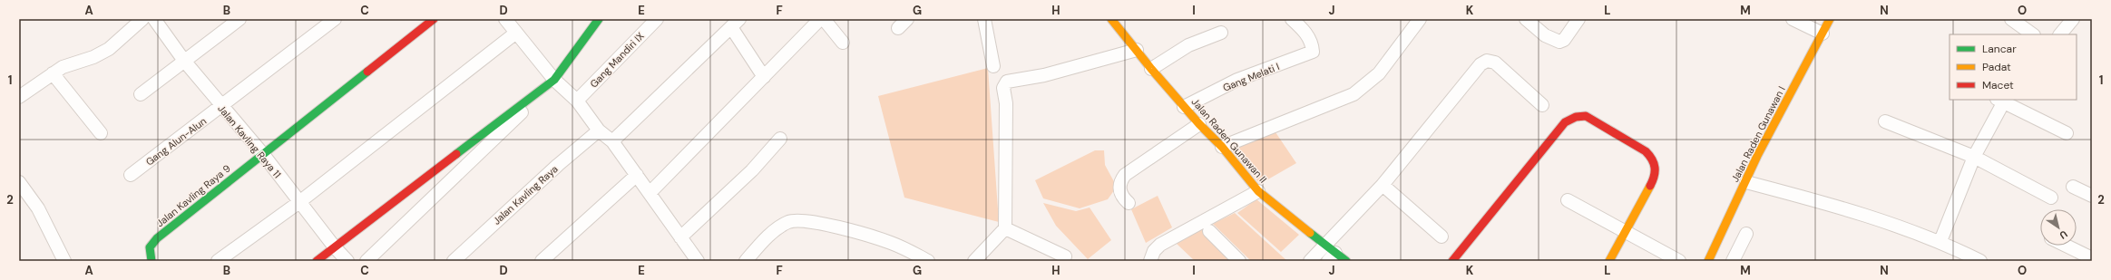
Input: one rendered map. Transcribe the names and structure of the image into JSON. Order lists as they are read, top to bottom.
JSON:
{
  "streets": {
    "main road": ["Jalan Raden Gunawan I", "Jalan Raden Gunawan II", "Jalan Kavling Raya 9"],
    "street": [
      "Gang Mandiri IX",
      "Gang Melati I",
      "Gang Alun-Alun",
      "Jalan Kavling Raya 11",
      "Jalan Kavling Raya"
    ]
  },
  "crossings": [
    ["Gang Melati I", "Jalan Raden Gunawan II"],
    ["Gang Alun-Alun", "Jalan Kavling Raya 11"],
    ["Jalan Kavling Raya 11", "Jalan Kavling Raya 9"]
  ],
  "legend": ["Lancar", "Padat", "Macet"],
  "north": "bottom right",
  "grid": {
    "columns": [
      "A",
      "B",
      "C",
      "D",
      "E",
      "F",
      "G",
      "H",
      "I",
      "J",
      "K",
      "L",
      "M",
      "N",
      "O"
    ],
    "rows": ["1", "2"]
  }
}
